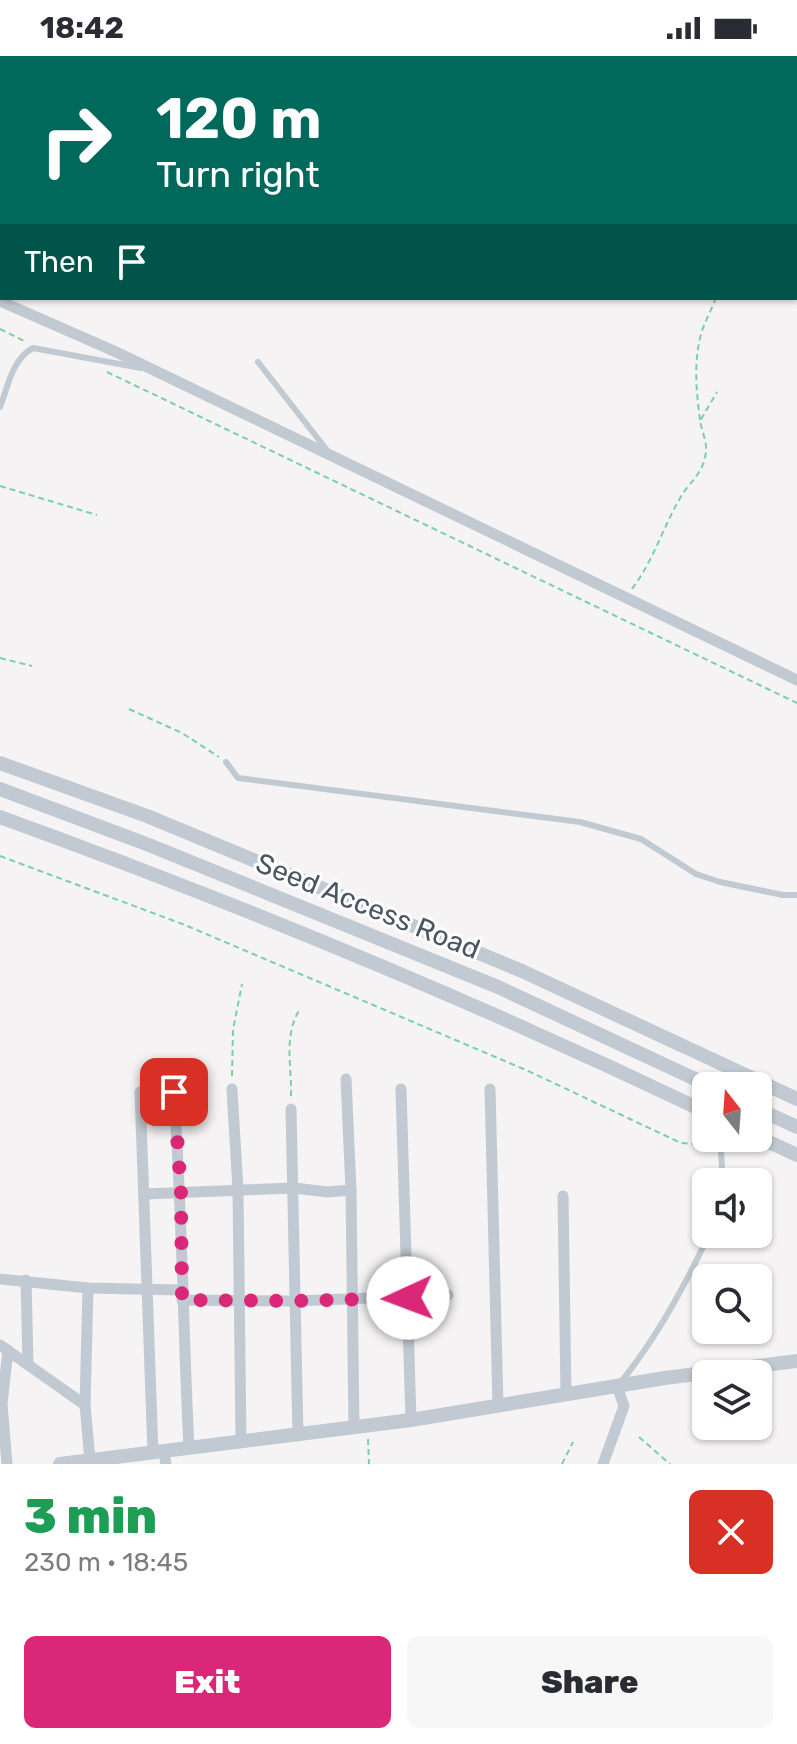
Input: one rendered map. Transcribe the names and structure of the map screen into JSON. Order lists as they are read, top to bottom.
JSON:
{
  "streets": {
    "street": ["Seed Access Road"]
  },
  "north": "top",
  "page": {
    "status": "18:42",
    "turn": ["120 m", "Turn right"],
    "then": "Then",
    "heading": ["3 min", "230 m · 18:45"],
    "buttons": ["Exit", "Share"]
  }
}
